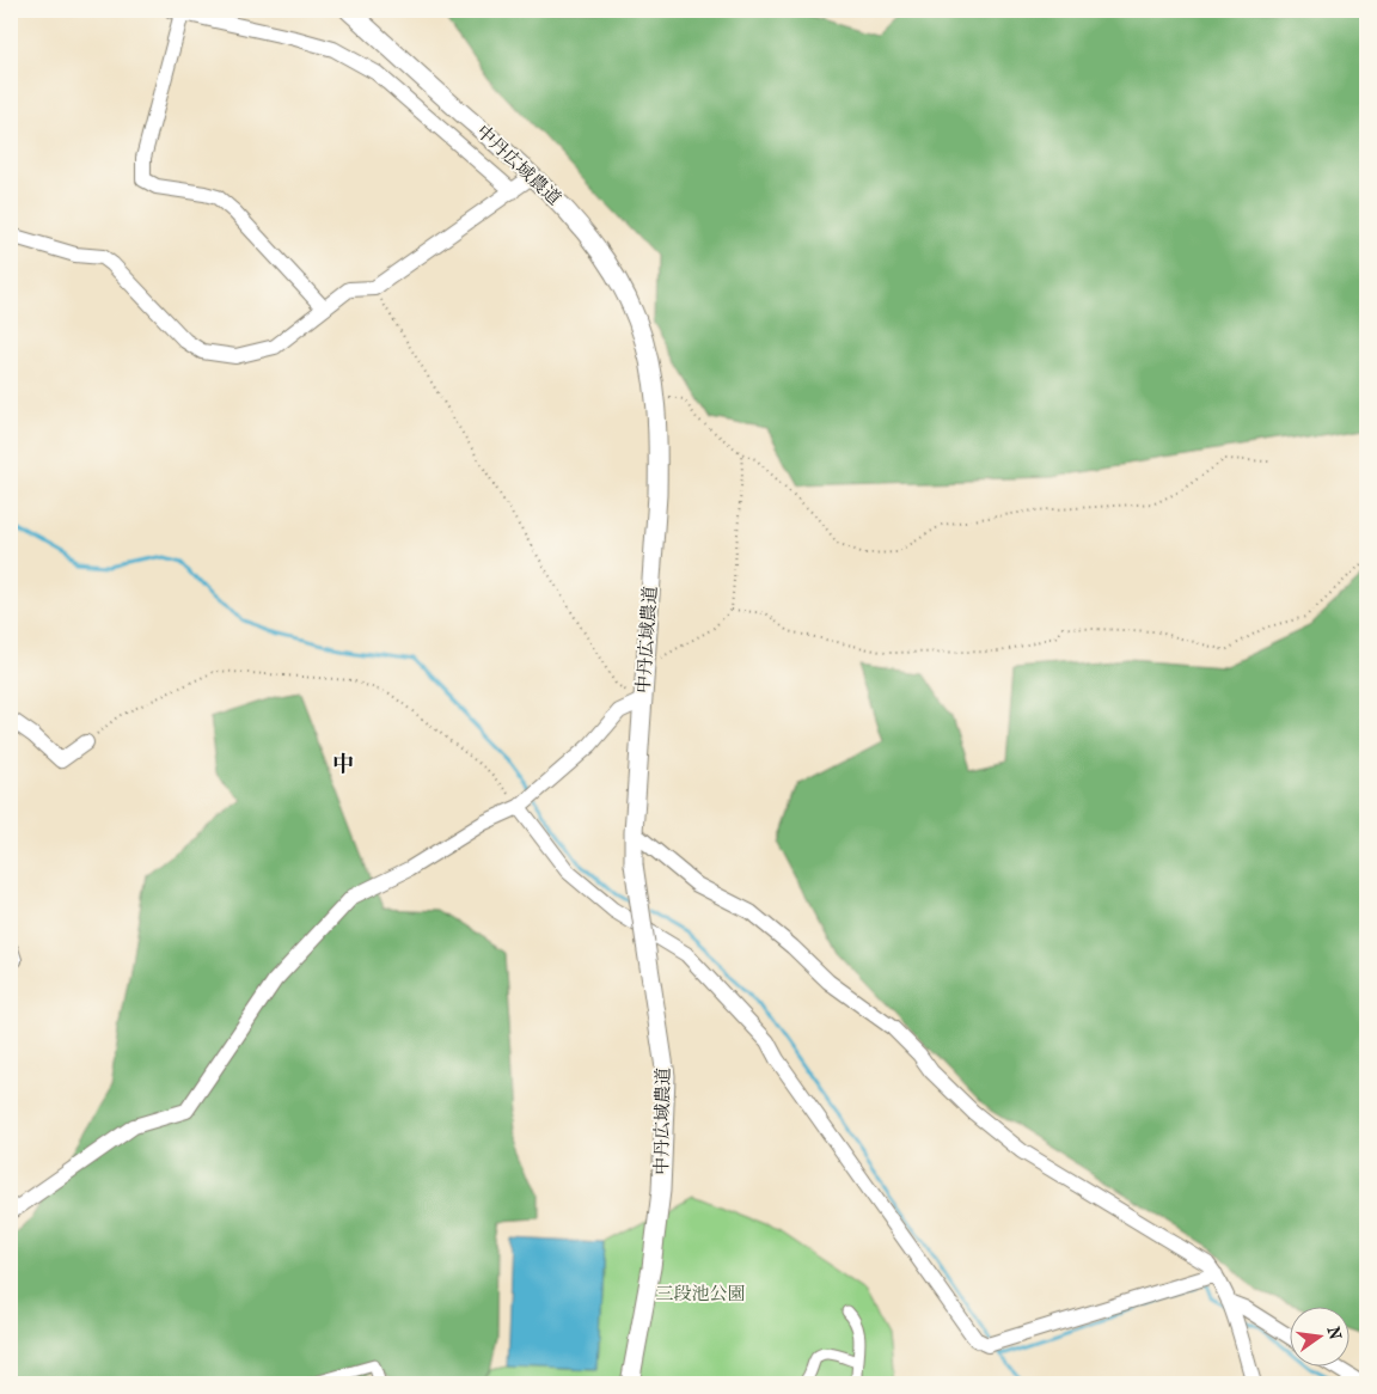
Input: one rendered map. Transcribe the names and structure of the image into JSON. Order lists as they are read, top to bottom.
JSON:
{
  "streets": {
    "street": ["中丹広域農道"]
  },
  "districts": ["中"],
  "parks": ["三段池公園"],
  "north": "right"
}
